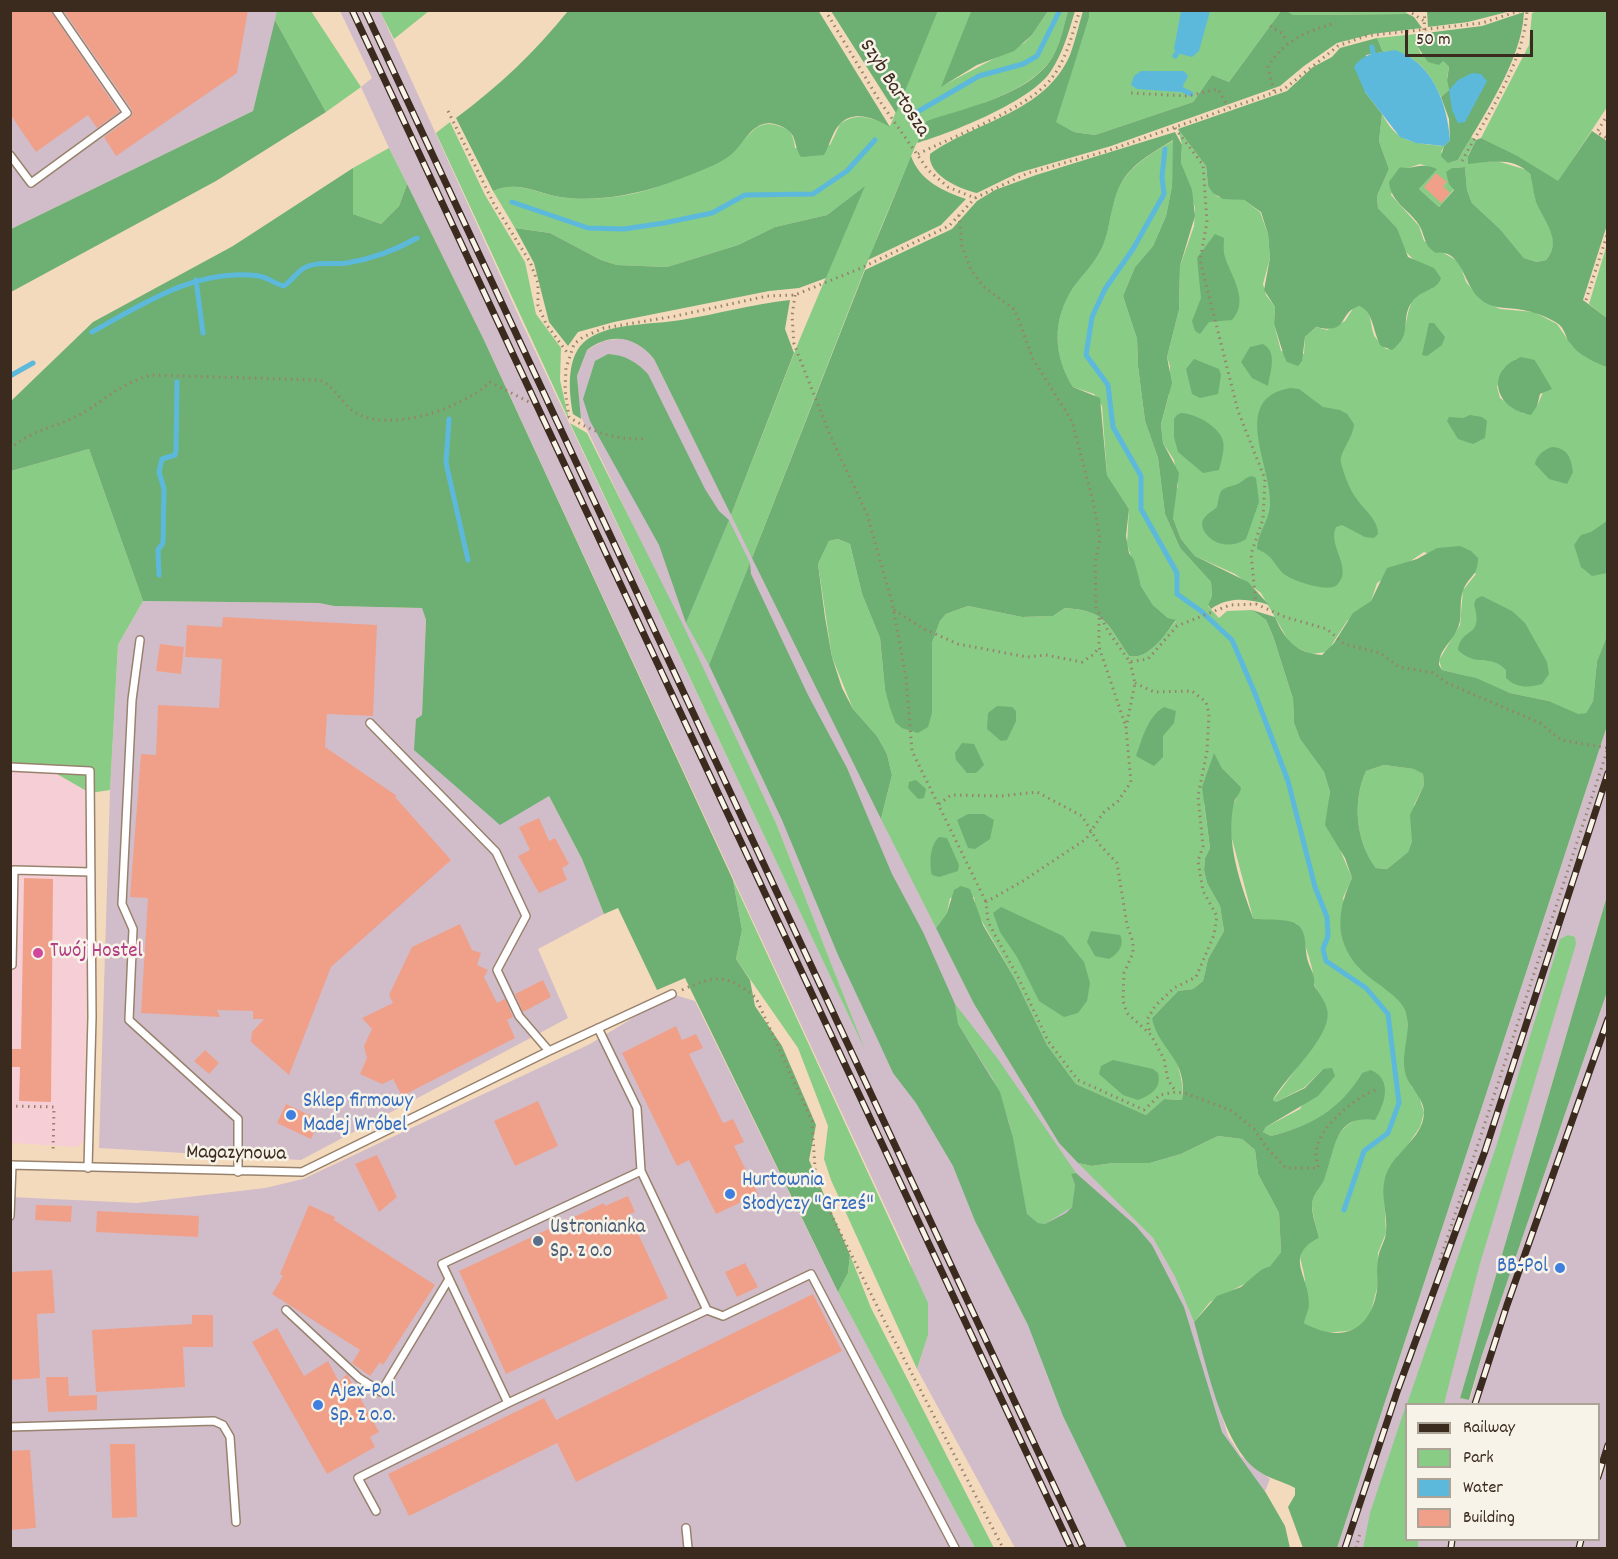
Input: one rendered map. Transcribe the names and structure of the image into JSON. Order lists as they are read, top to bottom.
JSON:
{
  "streets": {
    "lane": ["Magazynowa"],
    "path": ["Szyb Bartosza"]
  },
  "places": [
    "Twój Hostel",
    "Sklep firmowy Madej Wróbel",
    "Hurtownia Słodyczy \"Grześ\"",
    "Ustronianka Sp. z o.o",
    "BB-Pol",
    "Ajex-Pol Sp. z o.o."
  ],
  "legend": [
    "Railway",
    "Park",
    "Water",
    "Building"
  ],
  "scale_bar": "50 m"
}
